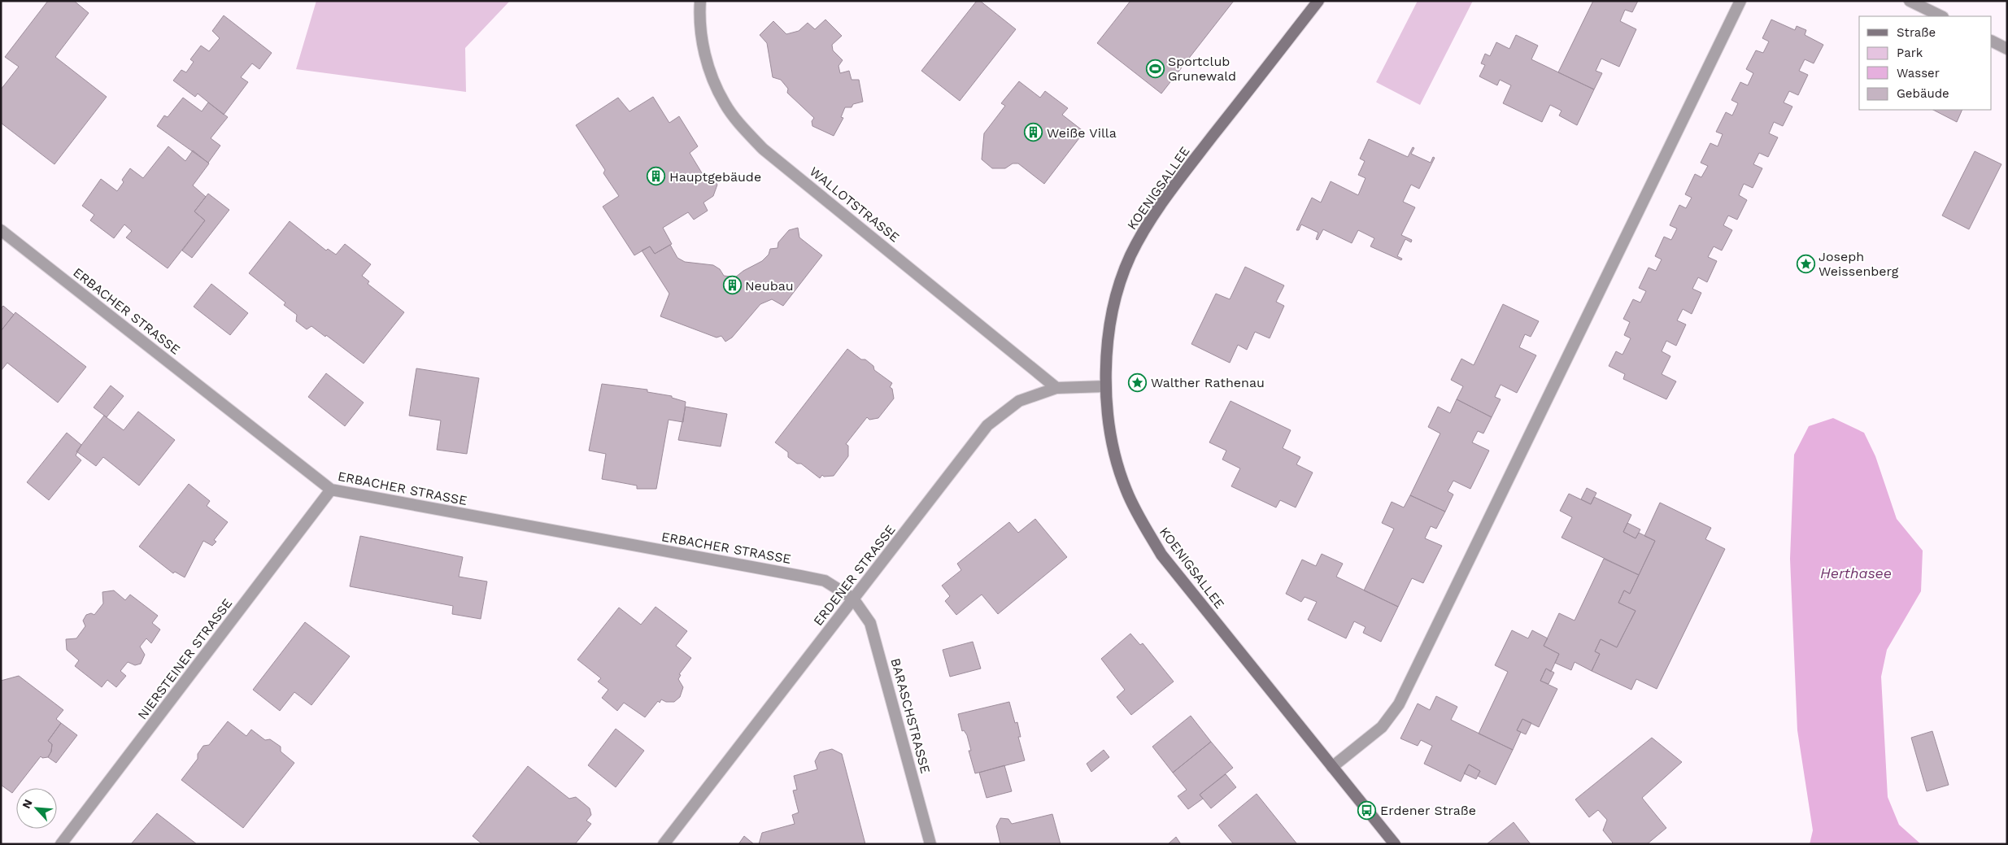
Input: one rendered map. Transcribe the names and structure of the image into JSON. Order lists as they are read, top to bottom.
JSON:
{
  "streets": {
    "main road": ["KOENIGSALLEE"],
    "street": [
      "WALLOTSTRASSE",
      "ERBACHER STRASSE",
      "ERDENER STRASSE",
      "NIERSTEINER STRASSE",
      "BARASCHSTRASSE"
    ]
  },
  "crossings": [
    ["KOENIGSALLEE", "ERDENER STRASSE"],
    ["WALLOTSTRASSE", "ERDENER STRASSE"],
    ["ERBACHER STRASSE", "ERDENER STRASSE"],
    ["ERBACHER STRASSE", "NIERSTEINER STRASSE"],
    ["ERBACHER STRASSE", "BARASCHSTRASSE"],
    ["ERDENER STRASSE", "BARASCHSTRASSE"]
  ],
  "water": ["Herthasee"],
  "places": {
    "sports": ["Sportclub Grunewald"],
    "building": ["Weiße Villa", "Hauptgebäude", "Neubau"],
    "place": ["Joseph Weissenberg", "Walther Rathenau"],
    "bus stop": ["Erdener Straße"]
  },
  "legend": [
    "Straße",
    "Park",
    "Wasser",
    "Gebäude"
  ],
  "north": "top left"
}
